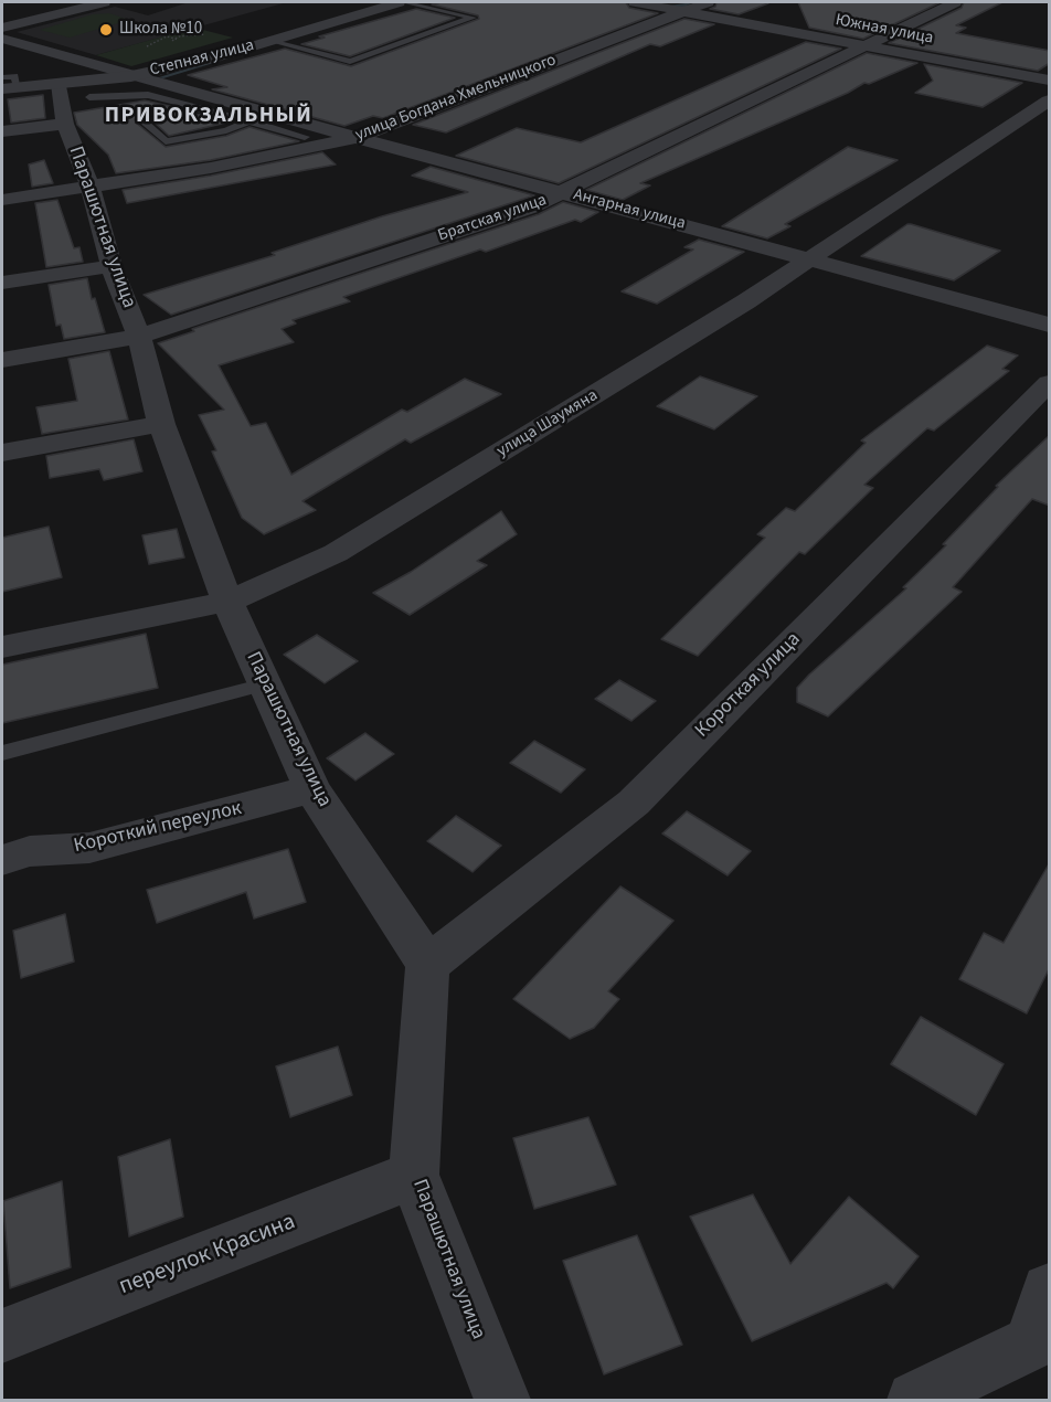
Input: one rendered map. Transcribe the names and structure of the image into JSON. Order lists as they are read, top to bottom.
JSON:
{
  "streets": {
    "street": [
      "Южная улица",
      "Степная улица",
      "улица Богдана Хмельницкого",
      "Ангарная улица",
      "Братская улица",
      "Парашютная улица",
      "улица Шаумяна",
      "Короткая улица",
      "Короткий переулок",
      "переулок Красина"
    ]
  },
  "crossings": [
    ["Южная улица", "улица Богдана Хмельницкого"],
    ["Южная улица", "Братская улица"],
    ["Степная улица", "Ангарная улица"],
    ["Степная улица", "Парашютная улица"],
    ["улица Богдана Хмельницкого", "Ангарная улица"],
    ["улица Богдана Хмельницкого", "Парашютная улица"],
    ["Ангарная улица", "Братская улица"],
    ["Ангарная улица", "улица Шаумяна"],
    ["Братская улица", "Парашютная улица"],
    ["Парашютная улица", "улица Шаумяна"],
    ["Парашютная улица", "Короткая улица"],
    ["Парашютная улица", "Короткий переулок"],
    ["Парашютная улица", "переулок Красина"]
  ],
  "districts": ["ПРИВОКЗАЛЬНЫЙ"],
  "places": ["Школа №10"]
}
